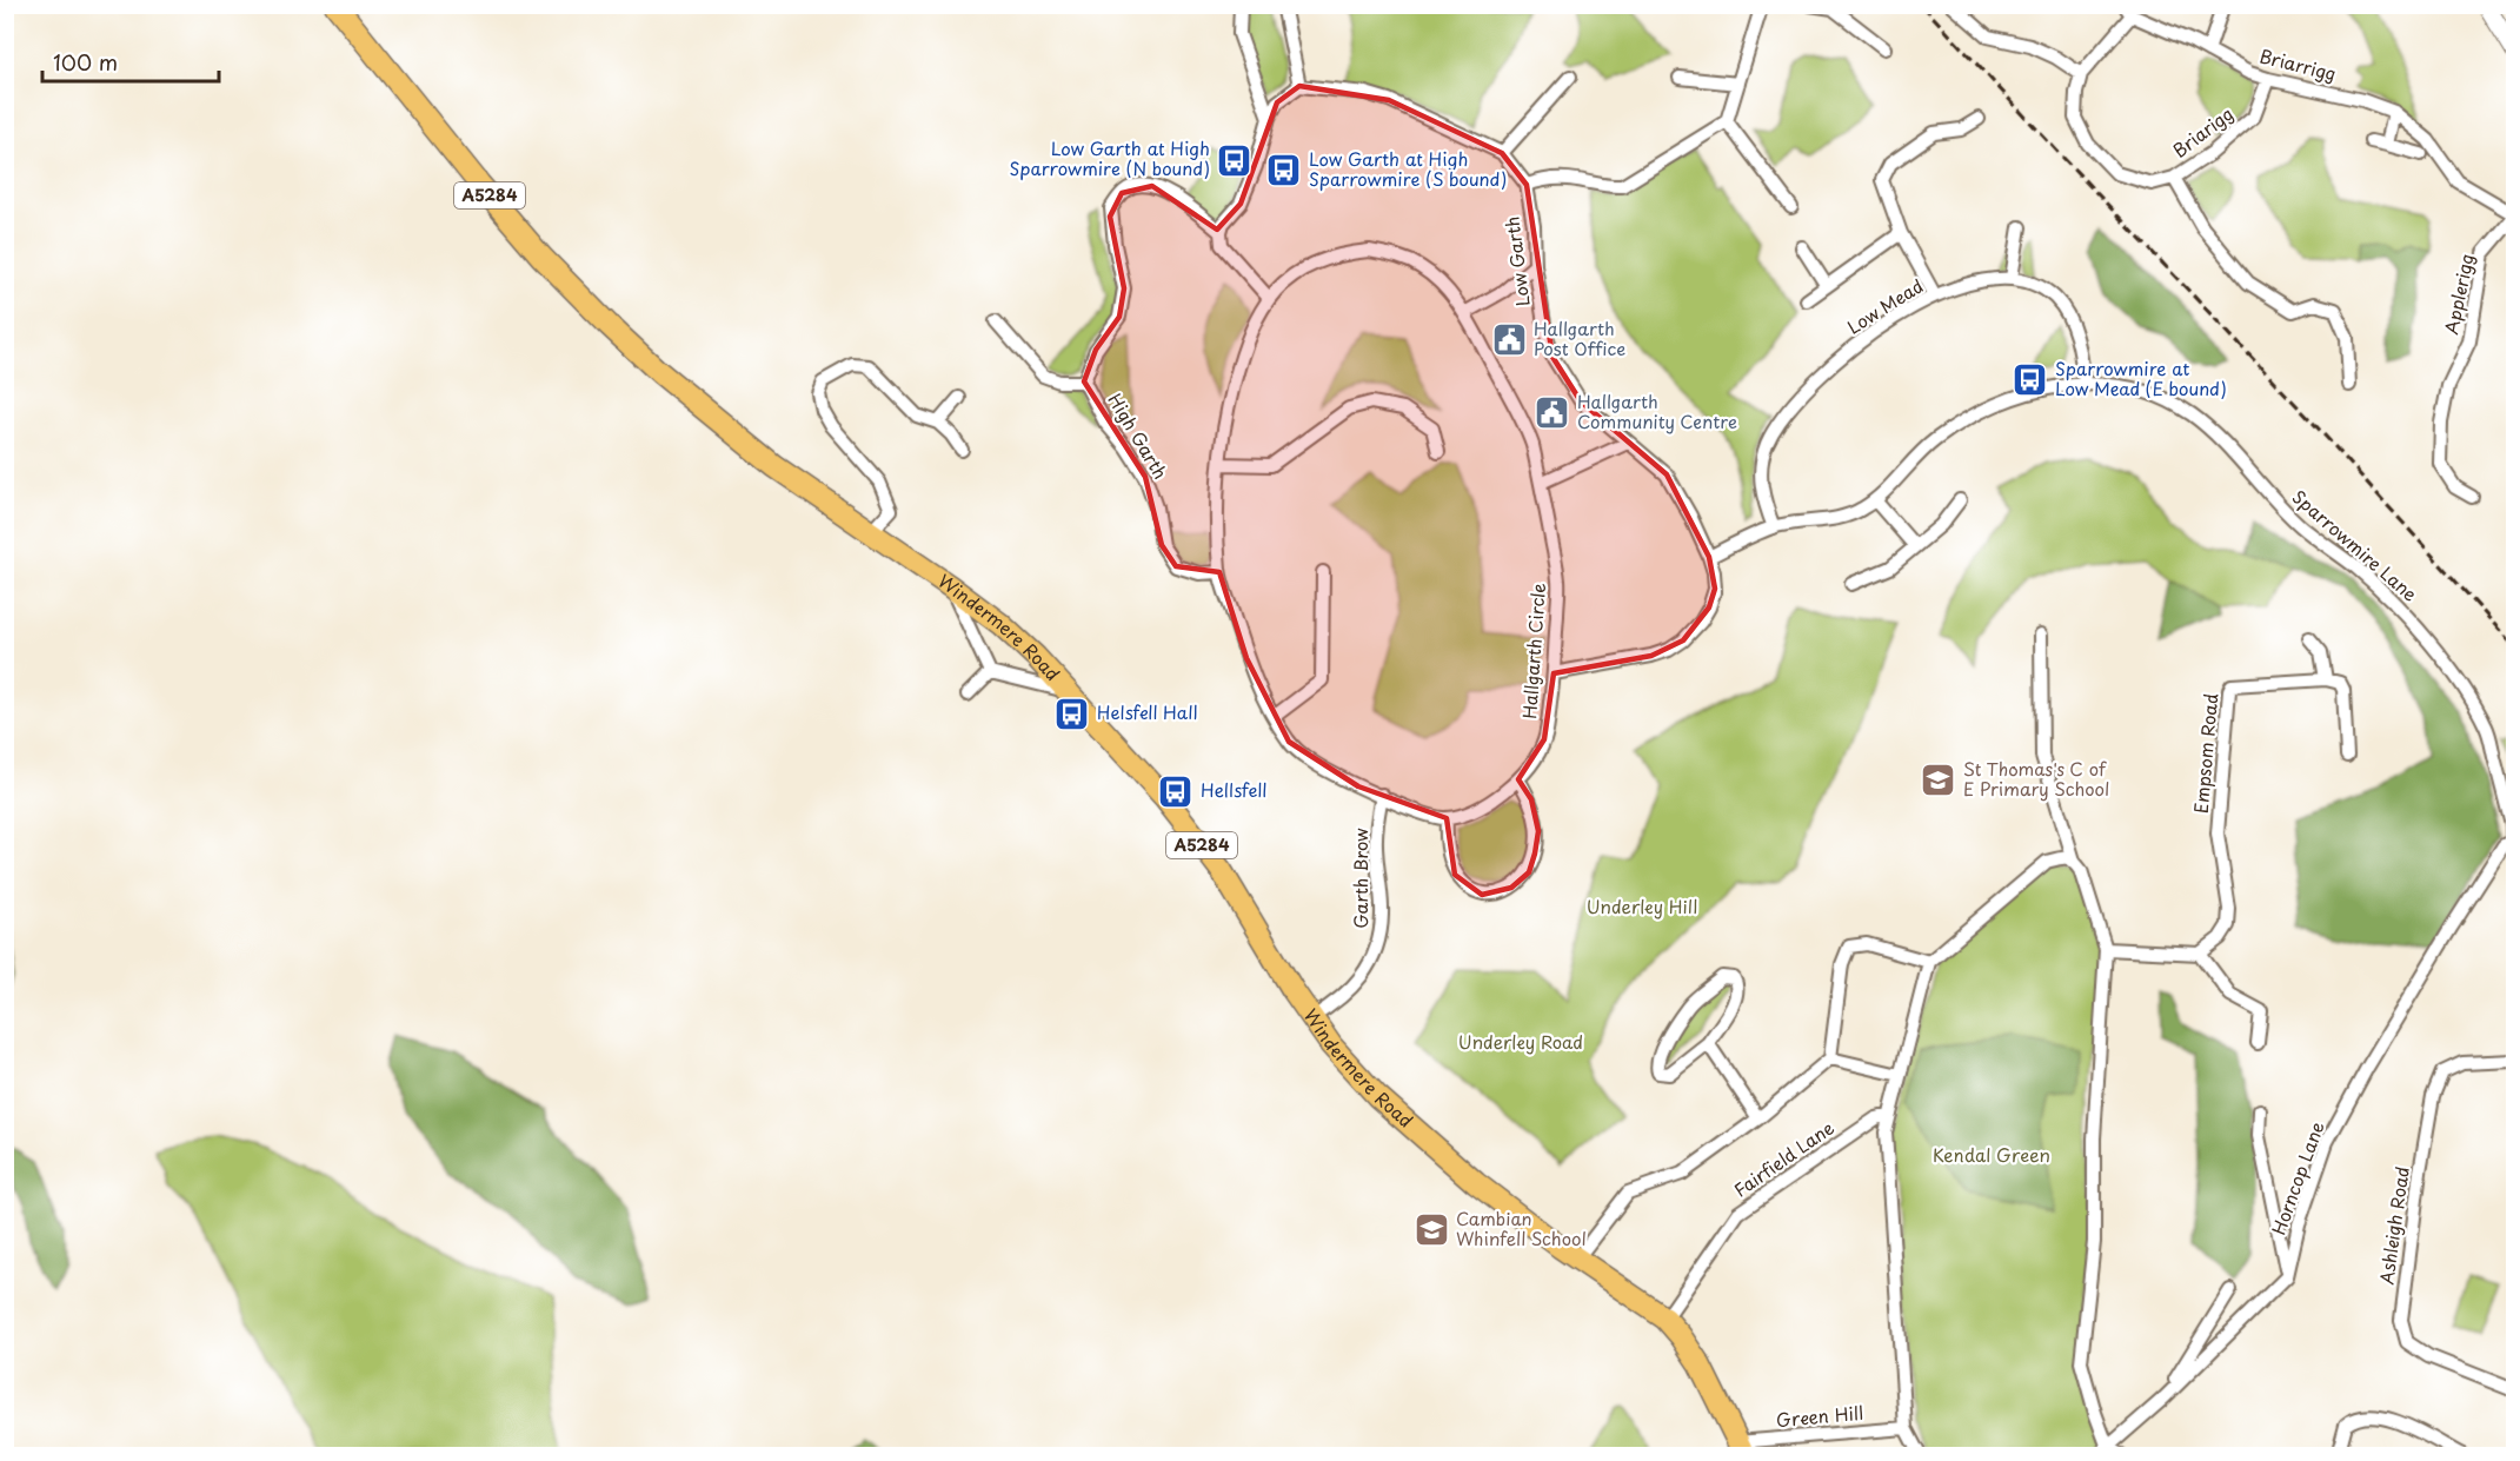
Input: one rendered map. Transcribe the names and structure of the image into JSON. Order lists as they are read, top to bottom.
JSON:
{
  "streets": {
    "highway": ["A5284", "Windermere Road"],
    "street": [
      "Briarrigg",
      "Briarigg",
      "Low Garth",
      "Applerigg",
      "Low Mead",
      "High Garth",
      "Sparrowmire Lane",
      "Hallgarth Circle",
      "Empsom Road",
      "Garth Brow",
      "Fairfield Lane",
      "Horncop Lane",
      "Ashleigh Road",
      "Green Hill"
    ]
  },
  "crossings": [
    ["Briarrigg", "Briarigg"],
    ["Briarrigg", "Applerigg"],
    ["Low Garth", "Sparrowmire Lane"],
    ["Low Garth", "Hallgarth Circle"],
    ["Low Mead", "Sparrowmire Lane"],
    ["High Garth", "Hallgarth Circle"],
    ["Sparrowmire Lane", "Horncop Lane"],
    ["Windermere Road", "Garth Brow"],
    ["Windermere Road", "Fairfield Lane"],
    ["Windermere Road", "Green Hill"],
    ["Hallgarth Circle", "Garth Brow"]
  ],
  "parks": ["Underley Hill", "Underley Road", "Kendal Green"],
  "places": {
    "bus stop": [
      "Low Garth at High Sparrowmire (N bound)",
      "Low Garth at High Sparrowmire (S bound)",
      "Sparrowmire at Low Mead (E bound)",
      "Helsfell Hall",
      "Hellsfell"
    ],
    "public building": ["Hallgarth Post Office", "Hallgarth Community Centre"],
    "school or university": ["St Thomas's C of E Primary School", "Cambian Whinfell School"]
  },
  "scale_bar": "100 m"
}
